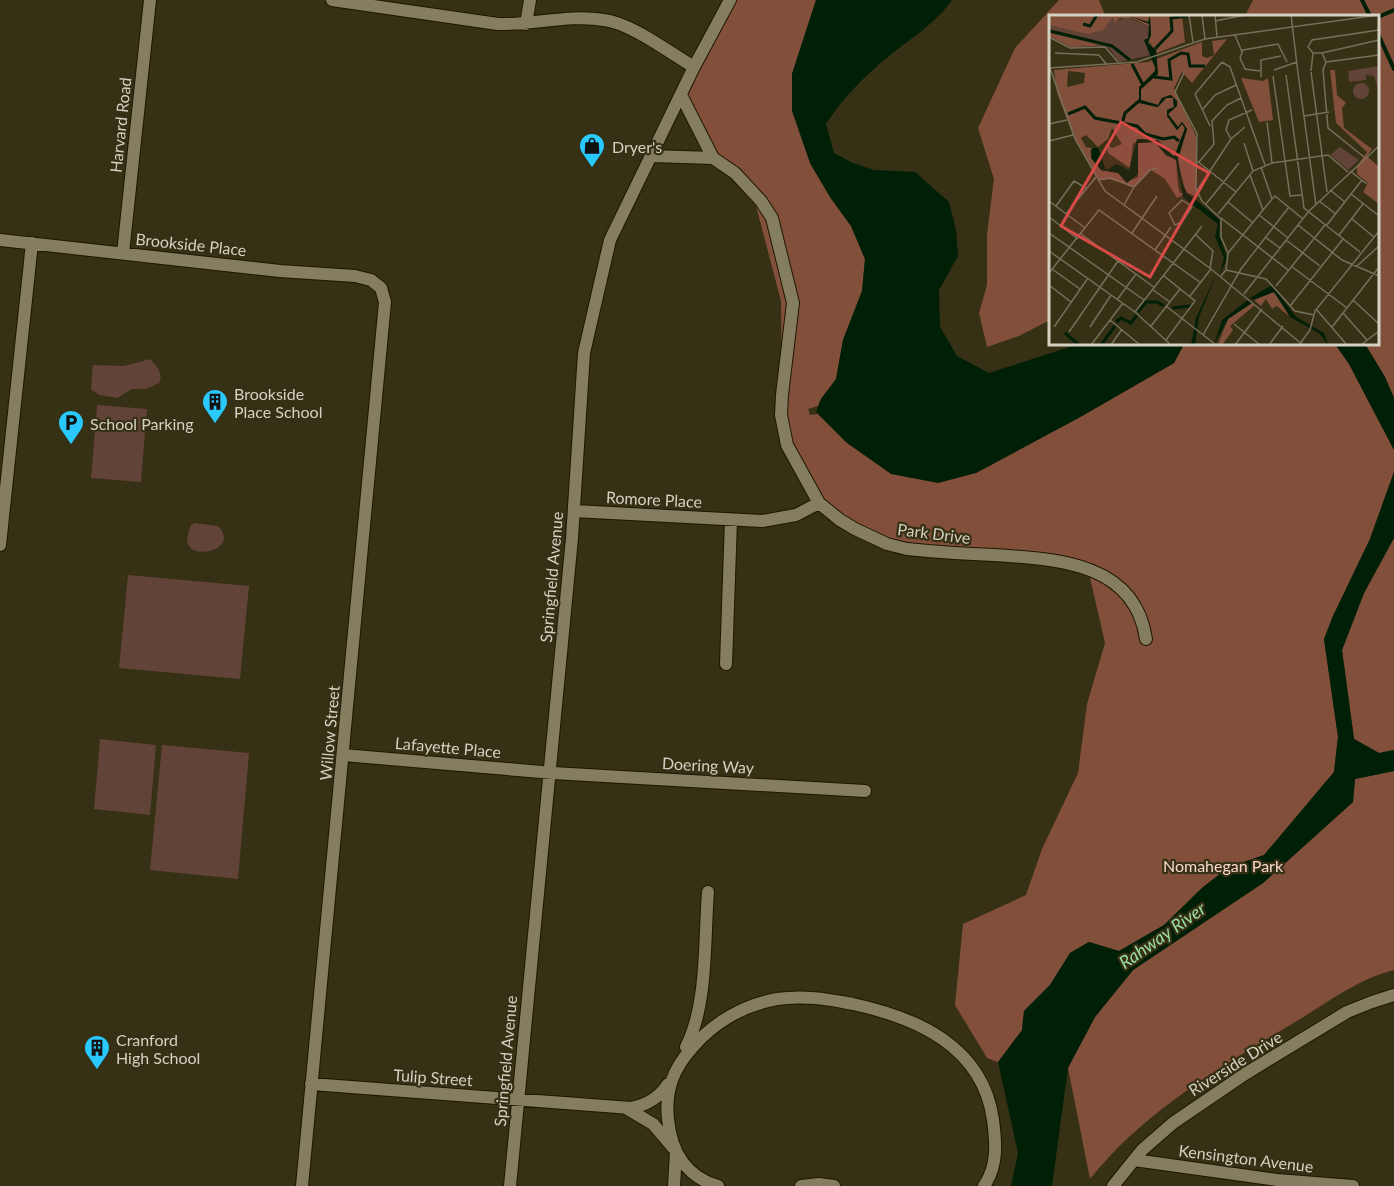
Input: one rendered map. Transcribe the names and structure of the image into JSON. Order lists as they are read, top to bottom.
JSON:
{
  "streets": {
    "street": [
      "Harvard Road",
      "Brookside Place",
      "Romore Place",
      "Park Drive",
      "Springfield Avenue",
      "Willow Street",
      "Lafayette Place",
      "Doering Way",
      "Riverside Drive",
      "Tulip Street",
      "Kensington Avenue"
    ]
  },
  "crossings": [
    ["Harvard Road", "Brookside Place"],
    ["Brookside Place", "Willow Street"],
    ["Romore Place", "Park Drive"],
    ["Romore Place", "Springfield Avenue"],
    ["Park Drive", "Springfield Avenue"],
    ["Springfield Avenue", "Lafayette Place"],
    ["Springfield Avenue", "Doering Way"],
    ["Springfield Avenue", "Tulip Street"],
    ["Willow Street", "Lafayette Place"],
    ["Willow Street", "Tulip Street"],
    ["Lafayette Place", "Doering Way"],
    ["Riverside Drive", "Kensington Avenue"]
  ],
  "water": ["Rahway River"],
  "parks": ["Nomahegan Park"],
  "places": {
    "shop": ["Dryer's"],
    "building": ["Brookside Place School", "Cranford High School"],
    "parking": ["School Parking"]
  }
}
